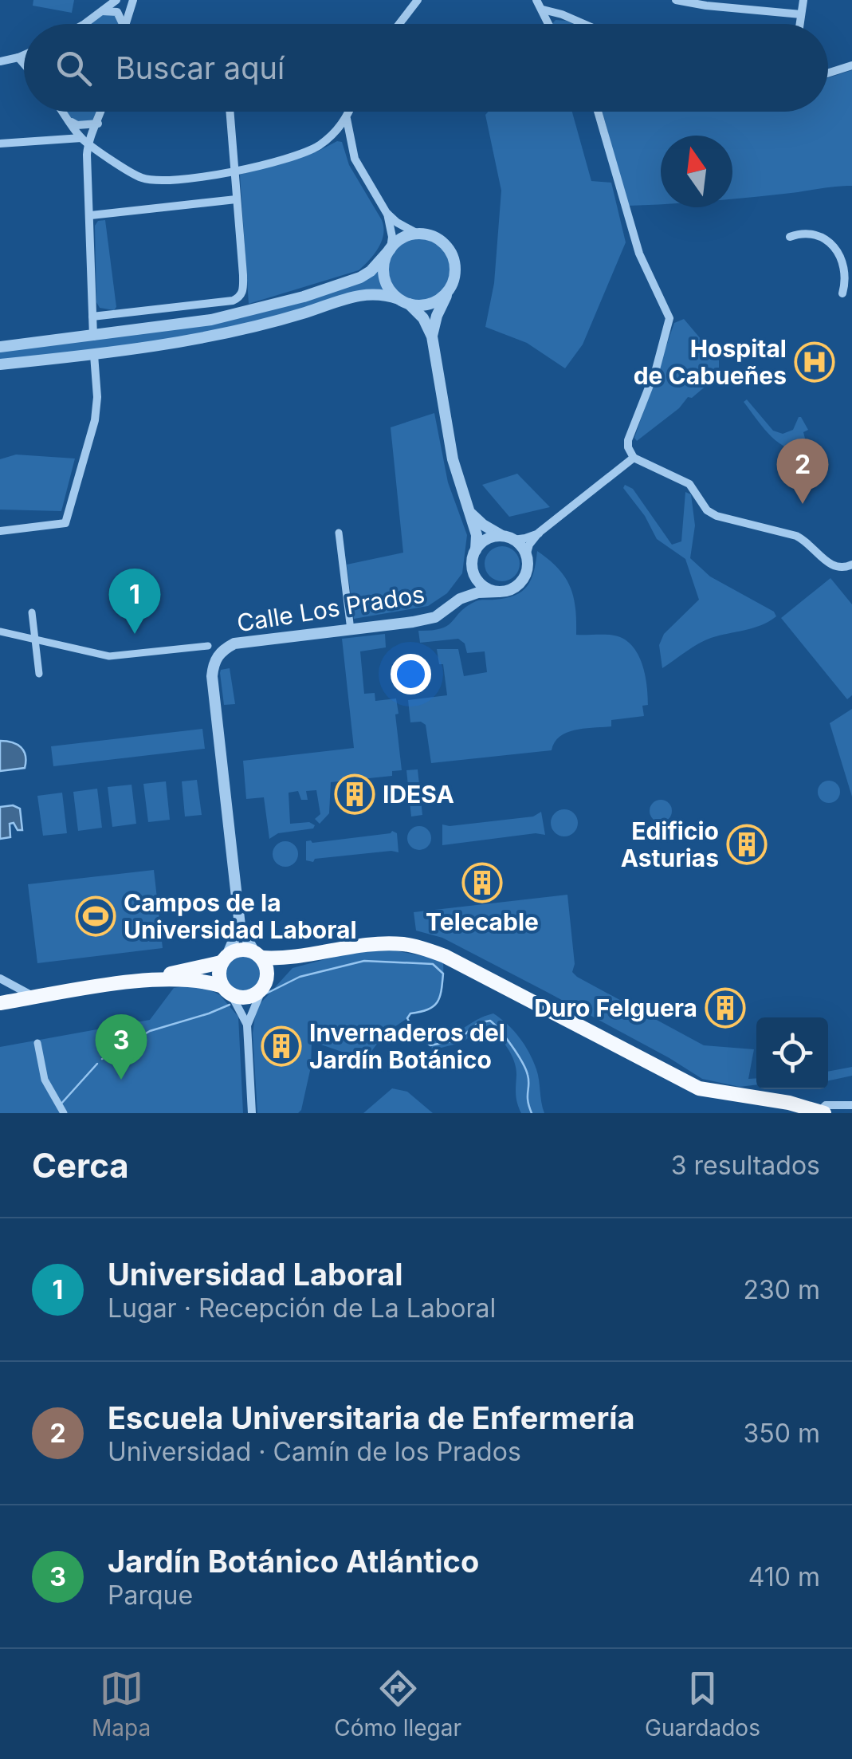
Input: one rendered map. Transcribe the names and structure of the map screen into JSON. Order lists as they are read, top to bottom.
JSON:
{
  "streets": {
    "street": ["Calle Los Prados"]
  },
  "places": {
    "hospital": ["Hospital de Cabueñes"],
    "building": [
      "IDESA",
      "Edificio Asturias",
      "Telecable",
      "Duro Felguera",
      "Invernaderos del Jardín Botánico"
    ],
    "sports": ["Campos de la Universidad Laboral"]
  },
  "north": "top",
  "page": {
    "search": "Buscar aquí",
    "pins": ["2", "1", "3"],
    "heading": ["Cerca", "3 resultados"],
    "list": [
      {
        "mark": "1",
        "name": "Universidad Laboral",
        "note": "Lugar · Recepción de La Laboral",
        "value": "230 m"
      },
      {
        "mark": "2",
        "name": "Escuela Universitaria de Enfermería",
        "note": "Universidad · Camín de los Prados",
        "value": "350 m"
      },
      {
        "mark": "3",
        "name": "Jardín Botánico Atlántico",
        "note": "Parque",
        "value": "410 m"
      }
    ],
    "nav": ["Mapa", "Cómo llegar", "Guardados"]
  }
}
